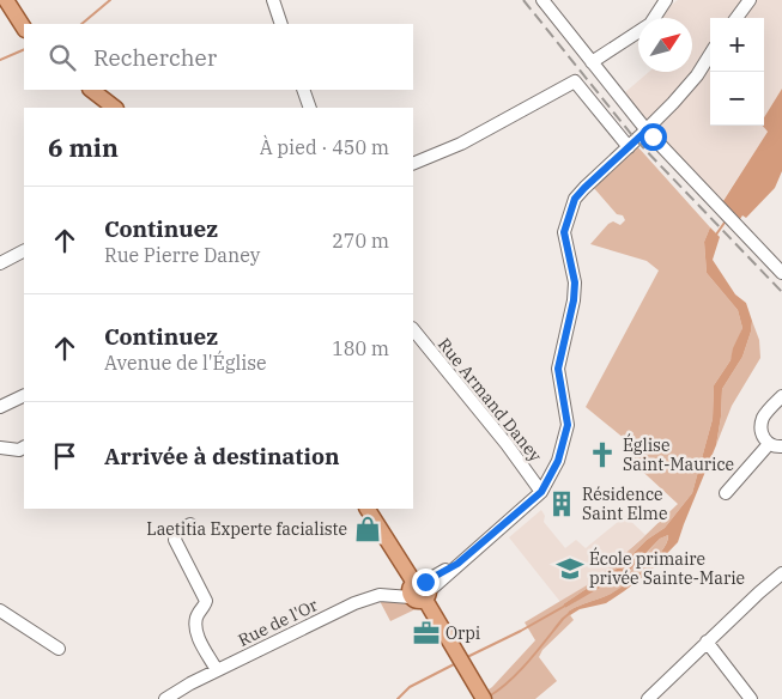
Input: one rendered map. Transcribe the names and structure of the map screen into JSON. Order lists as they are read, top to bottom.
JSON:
{
  "streets": {
    "street": ["Rue Armand Daney", "Rue de l'Or"]
  },
  "places": {
    "church": ["Église Saint-Maurice"],
    "building": ["Résidence Saint Elme"],
    "shop": ["Laetitia Experte facialiste"],
    "school or university": ["École primaire privée Sainte-Marie"],
    "office": ["Orpi"]
  },
  "north": "top right",
  "page": {
    "map_buttons": ["+", "−"],
    "search": "Rechercher",
    "heading": ["6 min", "À pied · 450 m"],
    "list": [
      ["Continuez", "Rue Pierre Daney", "270 m"],
      ["Continuez", "Avenue de l'Église", "180 m"],
      "Arrivée à destination"
    ]
  }
}
